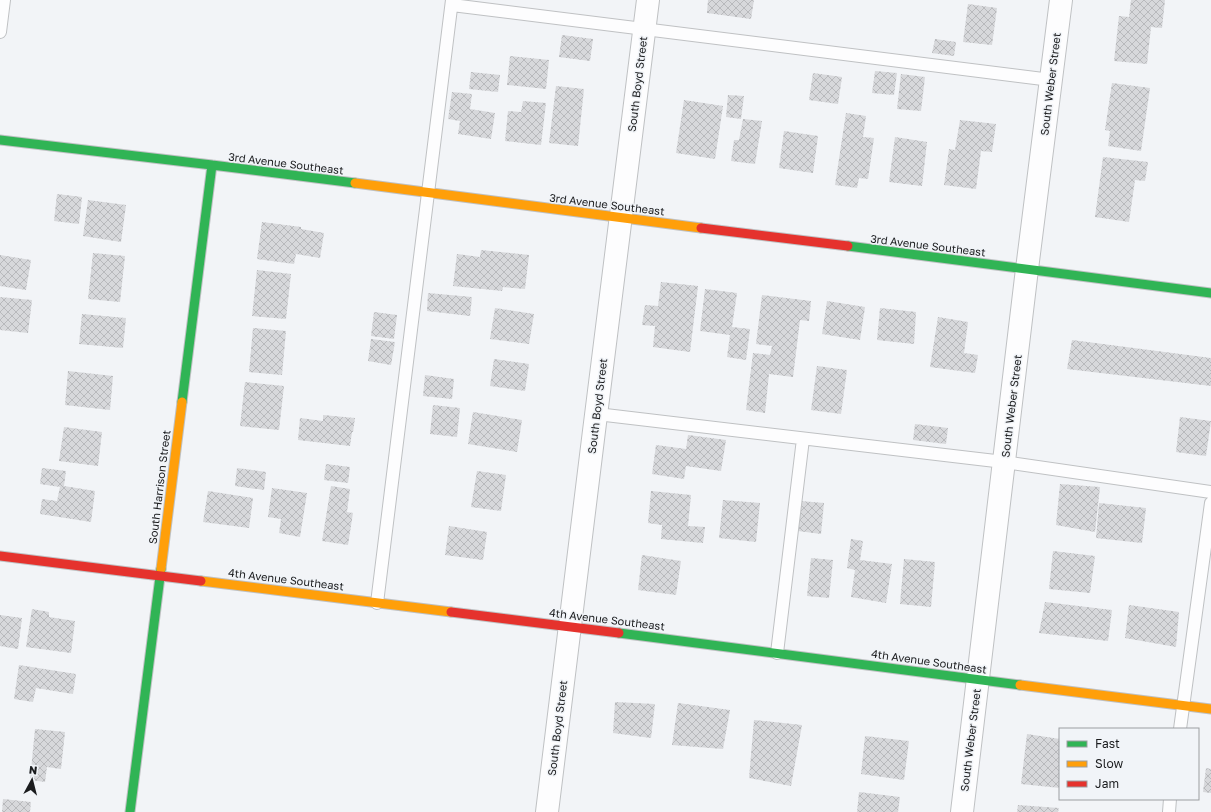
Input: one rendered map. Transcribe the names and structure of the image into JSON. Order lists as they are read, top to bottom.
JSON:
{
  "streets": {
    "street": [
      "South Boyd Street",
      "South Weber Street",
      "3rd Avenue Southeast",
      "South Harrison Street",
      "4th Avenue Southeast"
    ]
  },
  "crossings": [
    ["South Boyd Street", "3rd Avenue Southeast"],
    ["South Boyd Street", "4th Avenue Southeast"],
    ["South Weber Street", "3rd Avenue Southeast"],
    ["South Weber Street", "4th Avenue Southeast"],
    ["3rd Avenue Southeast", "South Harrison Street"],
    ["South Harrison Street", "4th Avenue Southeast"]
  ],
  "legend": ["Fast", "Slow", "Jam"],
  "north": "top"
}
